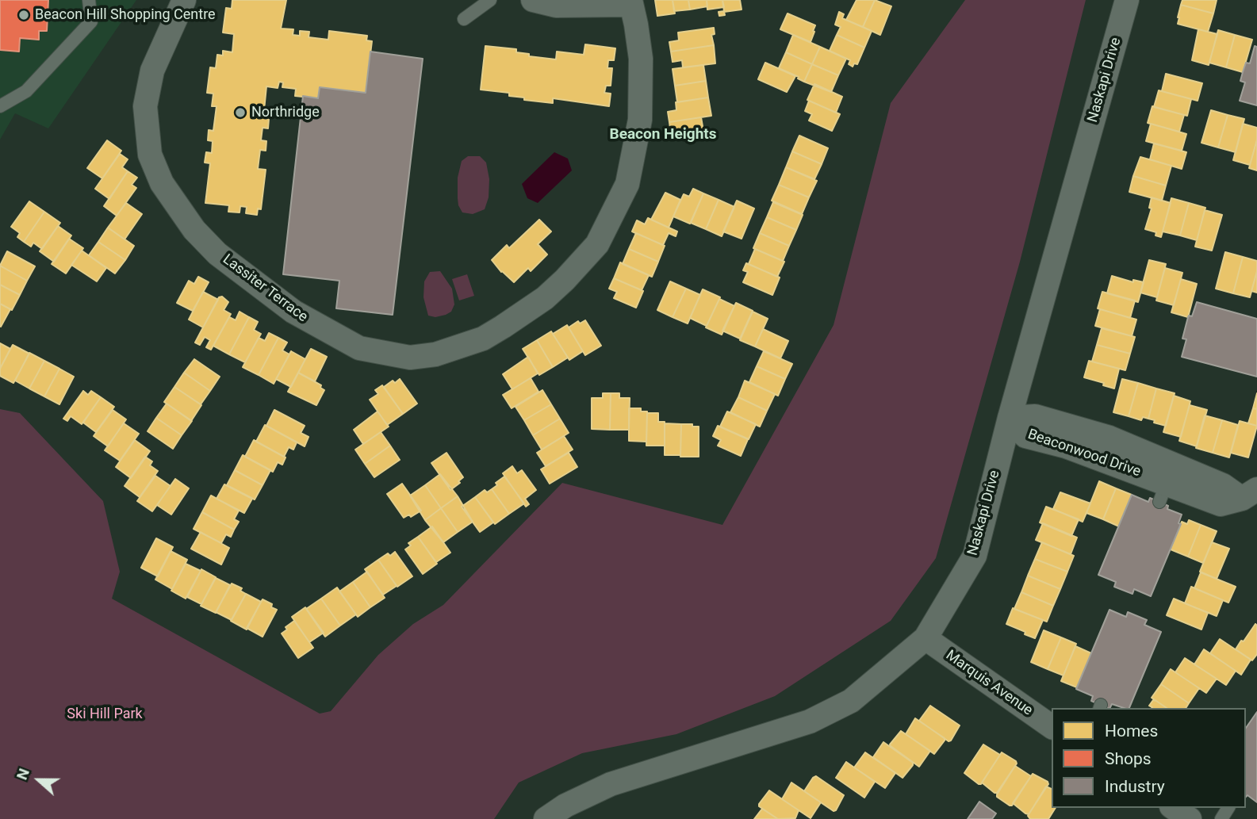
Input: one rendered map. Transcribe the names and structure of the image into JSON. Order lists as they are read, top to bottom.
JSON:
{
  "streets": {
    "street": [
      "Naskapi Drive",
      "Lassiter Terrace",
      "Beaconwood Drive",
      "Marquis Avenue"
    ]
  },
  "crossings": [
    ["Naskapi Drive", "Beaconwood Drive"],
    ["Naskapi Drive", "Marquis Avenue"]
  ],
  "districts": ["Beacon Heights"],
  "parks": ["Ski Hill Park"],
  "places": ["Beacon Hill Shopping Centre", "Northridge"],
  "legend": ["Homes", "Shops", "Industry"],
  "north": "left"
}
